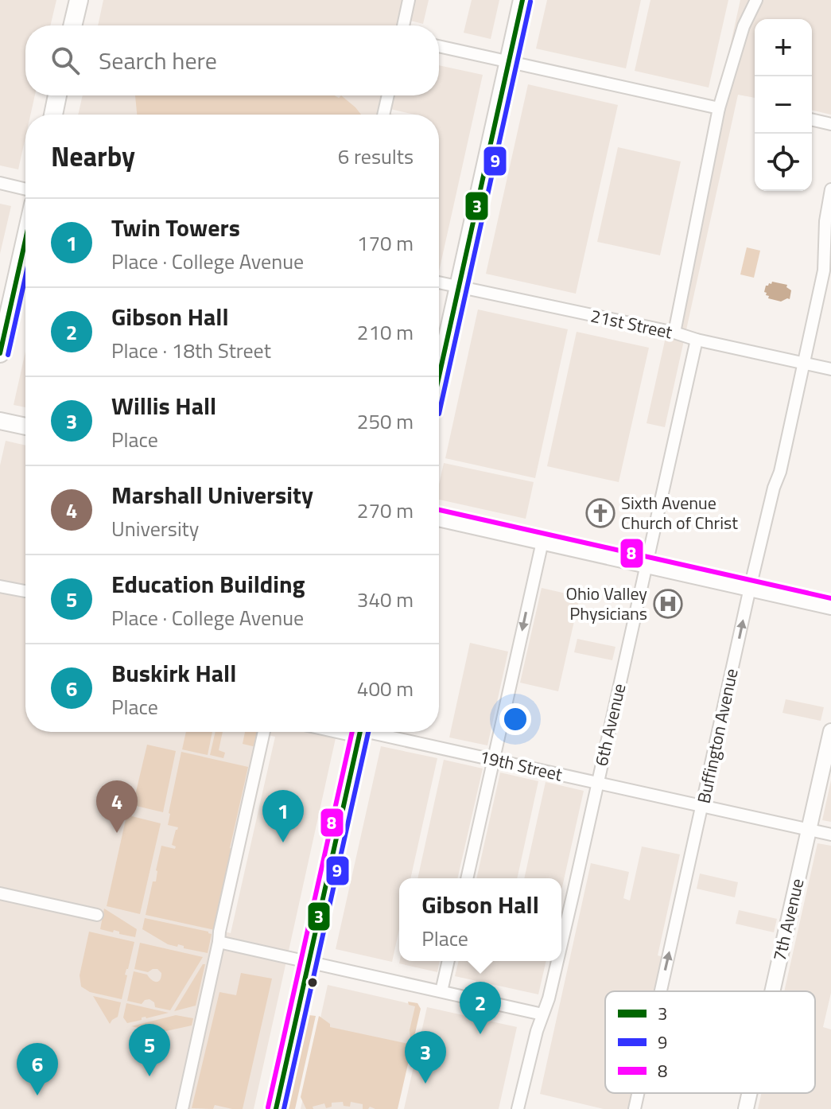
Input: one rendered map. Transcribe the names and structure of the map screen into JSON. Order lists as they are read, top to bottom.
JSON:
{
  "streets": {
    "street": [
      "21st Street",
      "6th Avenue",
      "Buffington Avenue",
      "19th Street",
      "7th Avenue"
    ]
  },
  "crossings": [
    ["21st Street", "6th Avenue"],
    ["21st Street", "Buffington Avenue"],
    ["6th Avenue", "19th Street"],
    ["Buffington Avenue", "19th Street"],
    ["19th Street", "7th Avenue"]
  ],
  "one_way": ["Buffington Avenue"],
  "places": {
    "church": ["Sixth Avenue Church of Christ"],
    "hospital": ["Ohio Valley Physicians"]
  },
  "lines": ["transit line 3", "transit line 9", "transit line 8"],
  "legend": ["3", "9", "8"],
  "page": {
    "map_buttons": ["+", "−"],
    "search": "Search here",
    "heading": ["Nearby", "6 results"],
    "list": [
      {
        "mark": "1",
        "name": "Twin Towers",
        "note": "Place · College Avenue",
        "value": "170 m"
      },
      {
        "mark": "2",
        "name": "Gibson Hall",
        "note": "Place · 18th Street",
        "value": "210 m"
      },
      {
        "mark": "3",
        "name": "Willis Hall",
        "note": "Place",
        "value": "250 m"
      },
      {
        "mark": "4",
        "name": "Marshall University",
        "note": "University",
        "value": "270 m"
      },
      {
        "mark": "5",
        "name": "Education Building",
        "note": "Place · College Avenue",
        "value": "340 m"
      },
      {
        "mark": "6",
        "name": "Buskirk Hall",
        "note": "Place",
        "value": "400 m"
      }
    ],
    "pins": [
      "4",
      "1",
      "2",
      "5",
      "3",
      "6"
    ],
    "popup": ["Gibson Hall", "Place"]
  }
}
